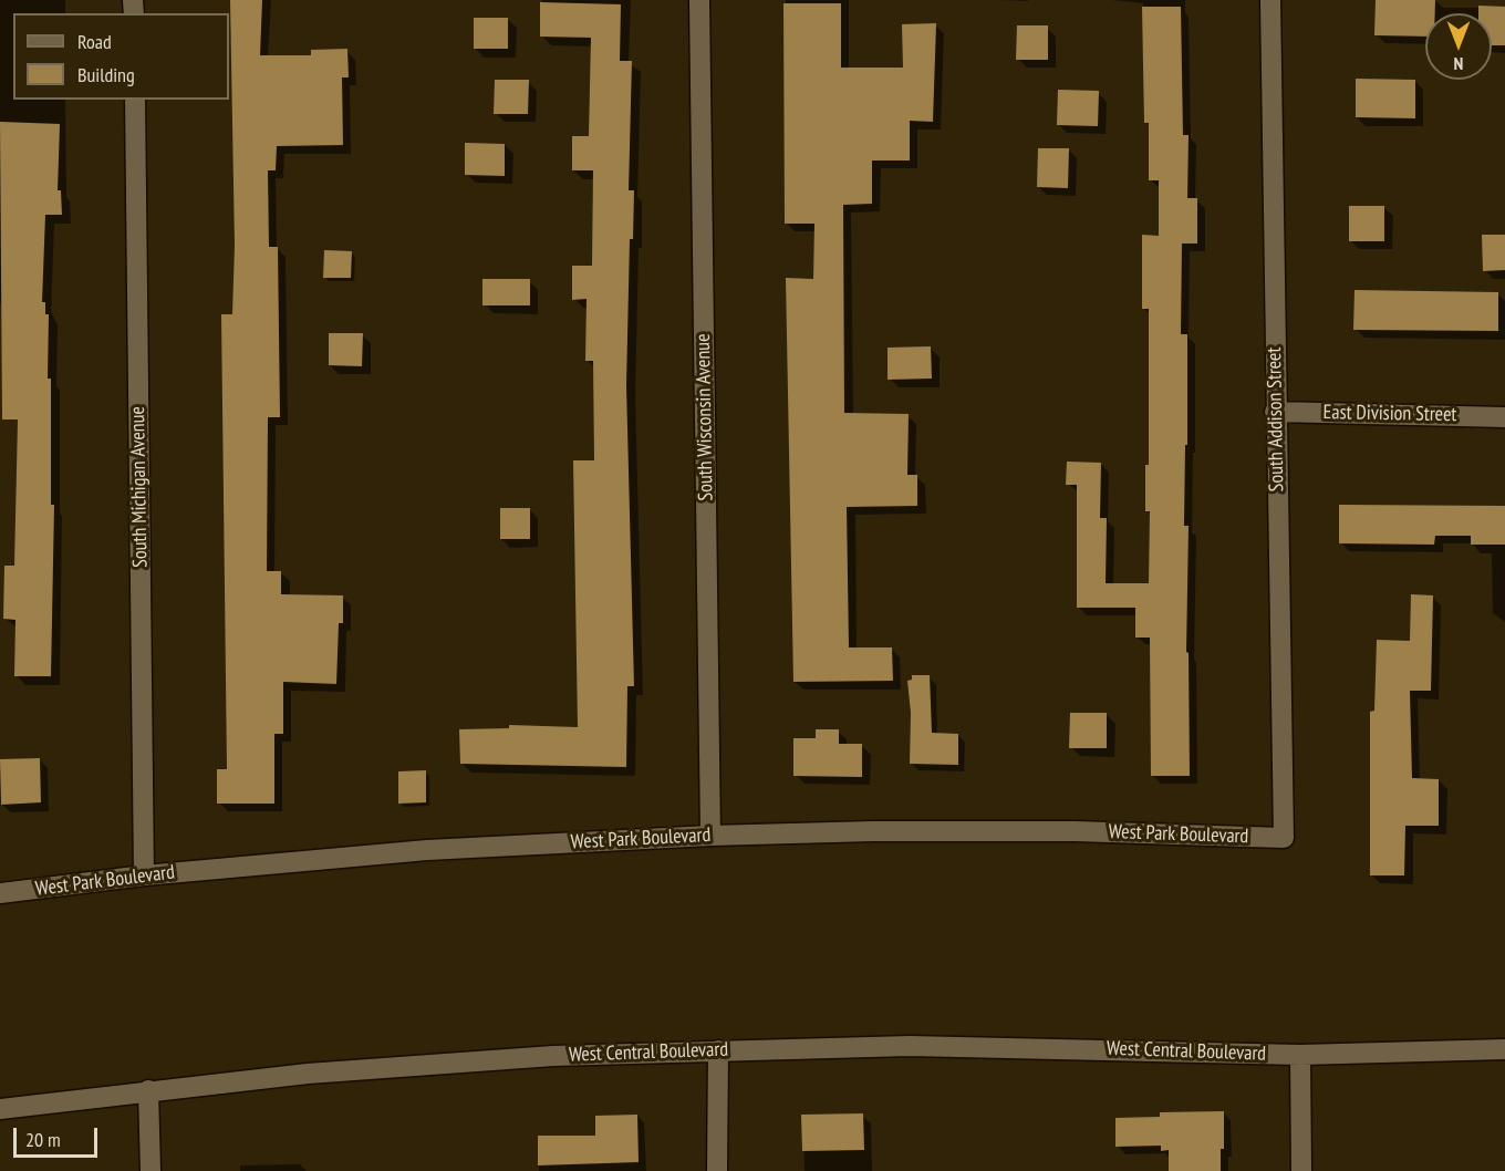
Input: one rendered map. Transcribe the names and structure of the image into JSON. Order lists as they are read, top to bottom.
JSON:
{
  "streets": {
    "street": [
      "East Division Street",
      "South Wisconsin Avenue",
      "South Addison Street",
      "South Michigan Avenue",
      "West Park Boulevard",
      "West Central Boulevard"
    ]
  },
  "crossings": [
    ["East Division Street", "South Addison Street"],
    ["South Wisconsin Avenue", "West Park Boulevard"],
    ["South Addison Street", "West Park Boulevard"],
    ["South Michigan Avenue", "West Park Boulevard"]
  ],
  "legend": ["Road", "Building"],
  "scale_bar": "20 m",
  "north": "bottom"
}
